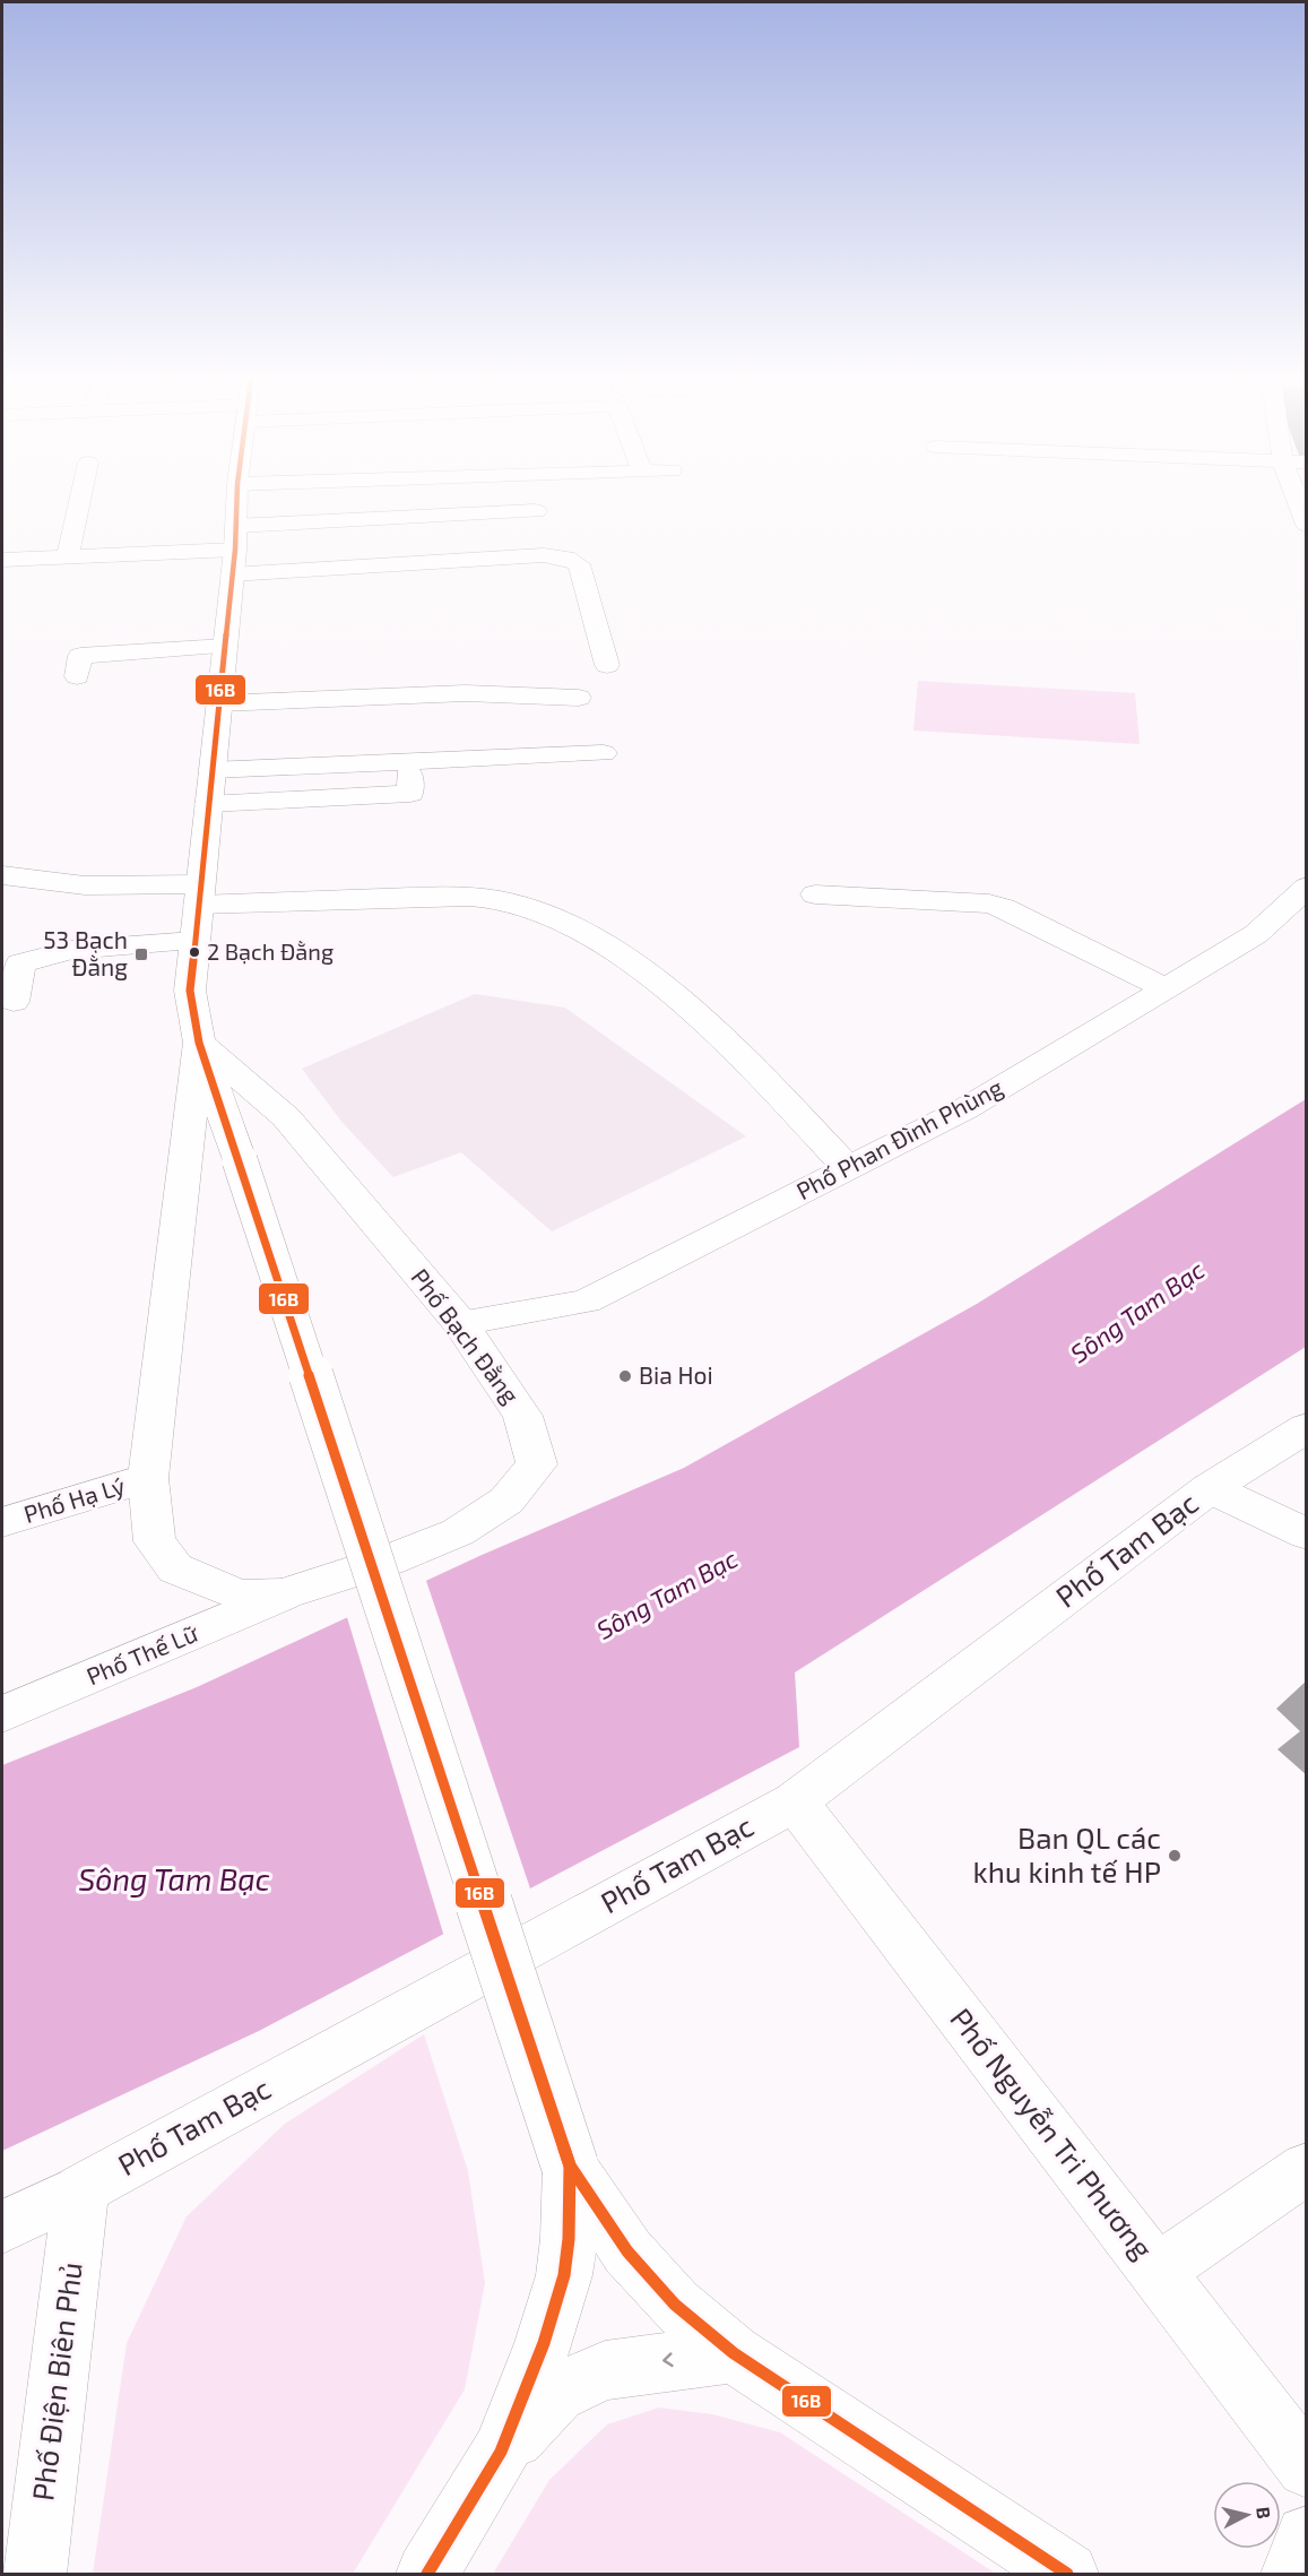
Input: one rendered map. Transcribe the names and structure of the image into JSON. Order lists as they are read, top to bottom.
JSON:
{
  "streets": {
    "main road": [
      "Phố Phan Đình Phùng",
      "Phố Bạch Đằng",
      "Phố Hạ Lý",
      "Phố Tam Bạc",
      "Phố Thế Lữ",
      "Phố Nguyễn Tri Phương",
      "Phố Điện Biên Phủ"
    ]
  },
  "crossings": [
    ["Phố Phan Đình Phùng", "Phố Bạch Đằng"],
    ["Phố Bạch Đằng", "Phố Hạ Lý"],
    ["Phố Bạch Đằng", "Phố Thế Lữ"],
    ["Phố Tam Bạc", "Phố Nguyễn Tri Phương"],
    ["Phố Tam Bạc", "Phố Điện Biên Phủ"]
  ],
  "water": ["Sông Tam Bạc"],
  "places": {
    "other": ["2 Bạch Đằng", "Bia Hoi", "Ban QL các khu kinh tế HP"],
    "transit": ["53 Bạch Đằng"]
  },
  "lines": ["transit line 16B"],
  "north": "right"
}
